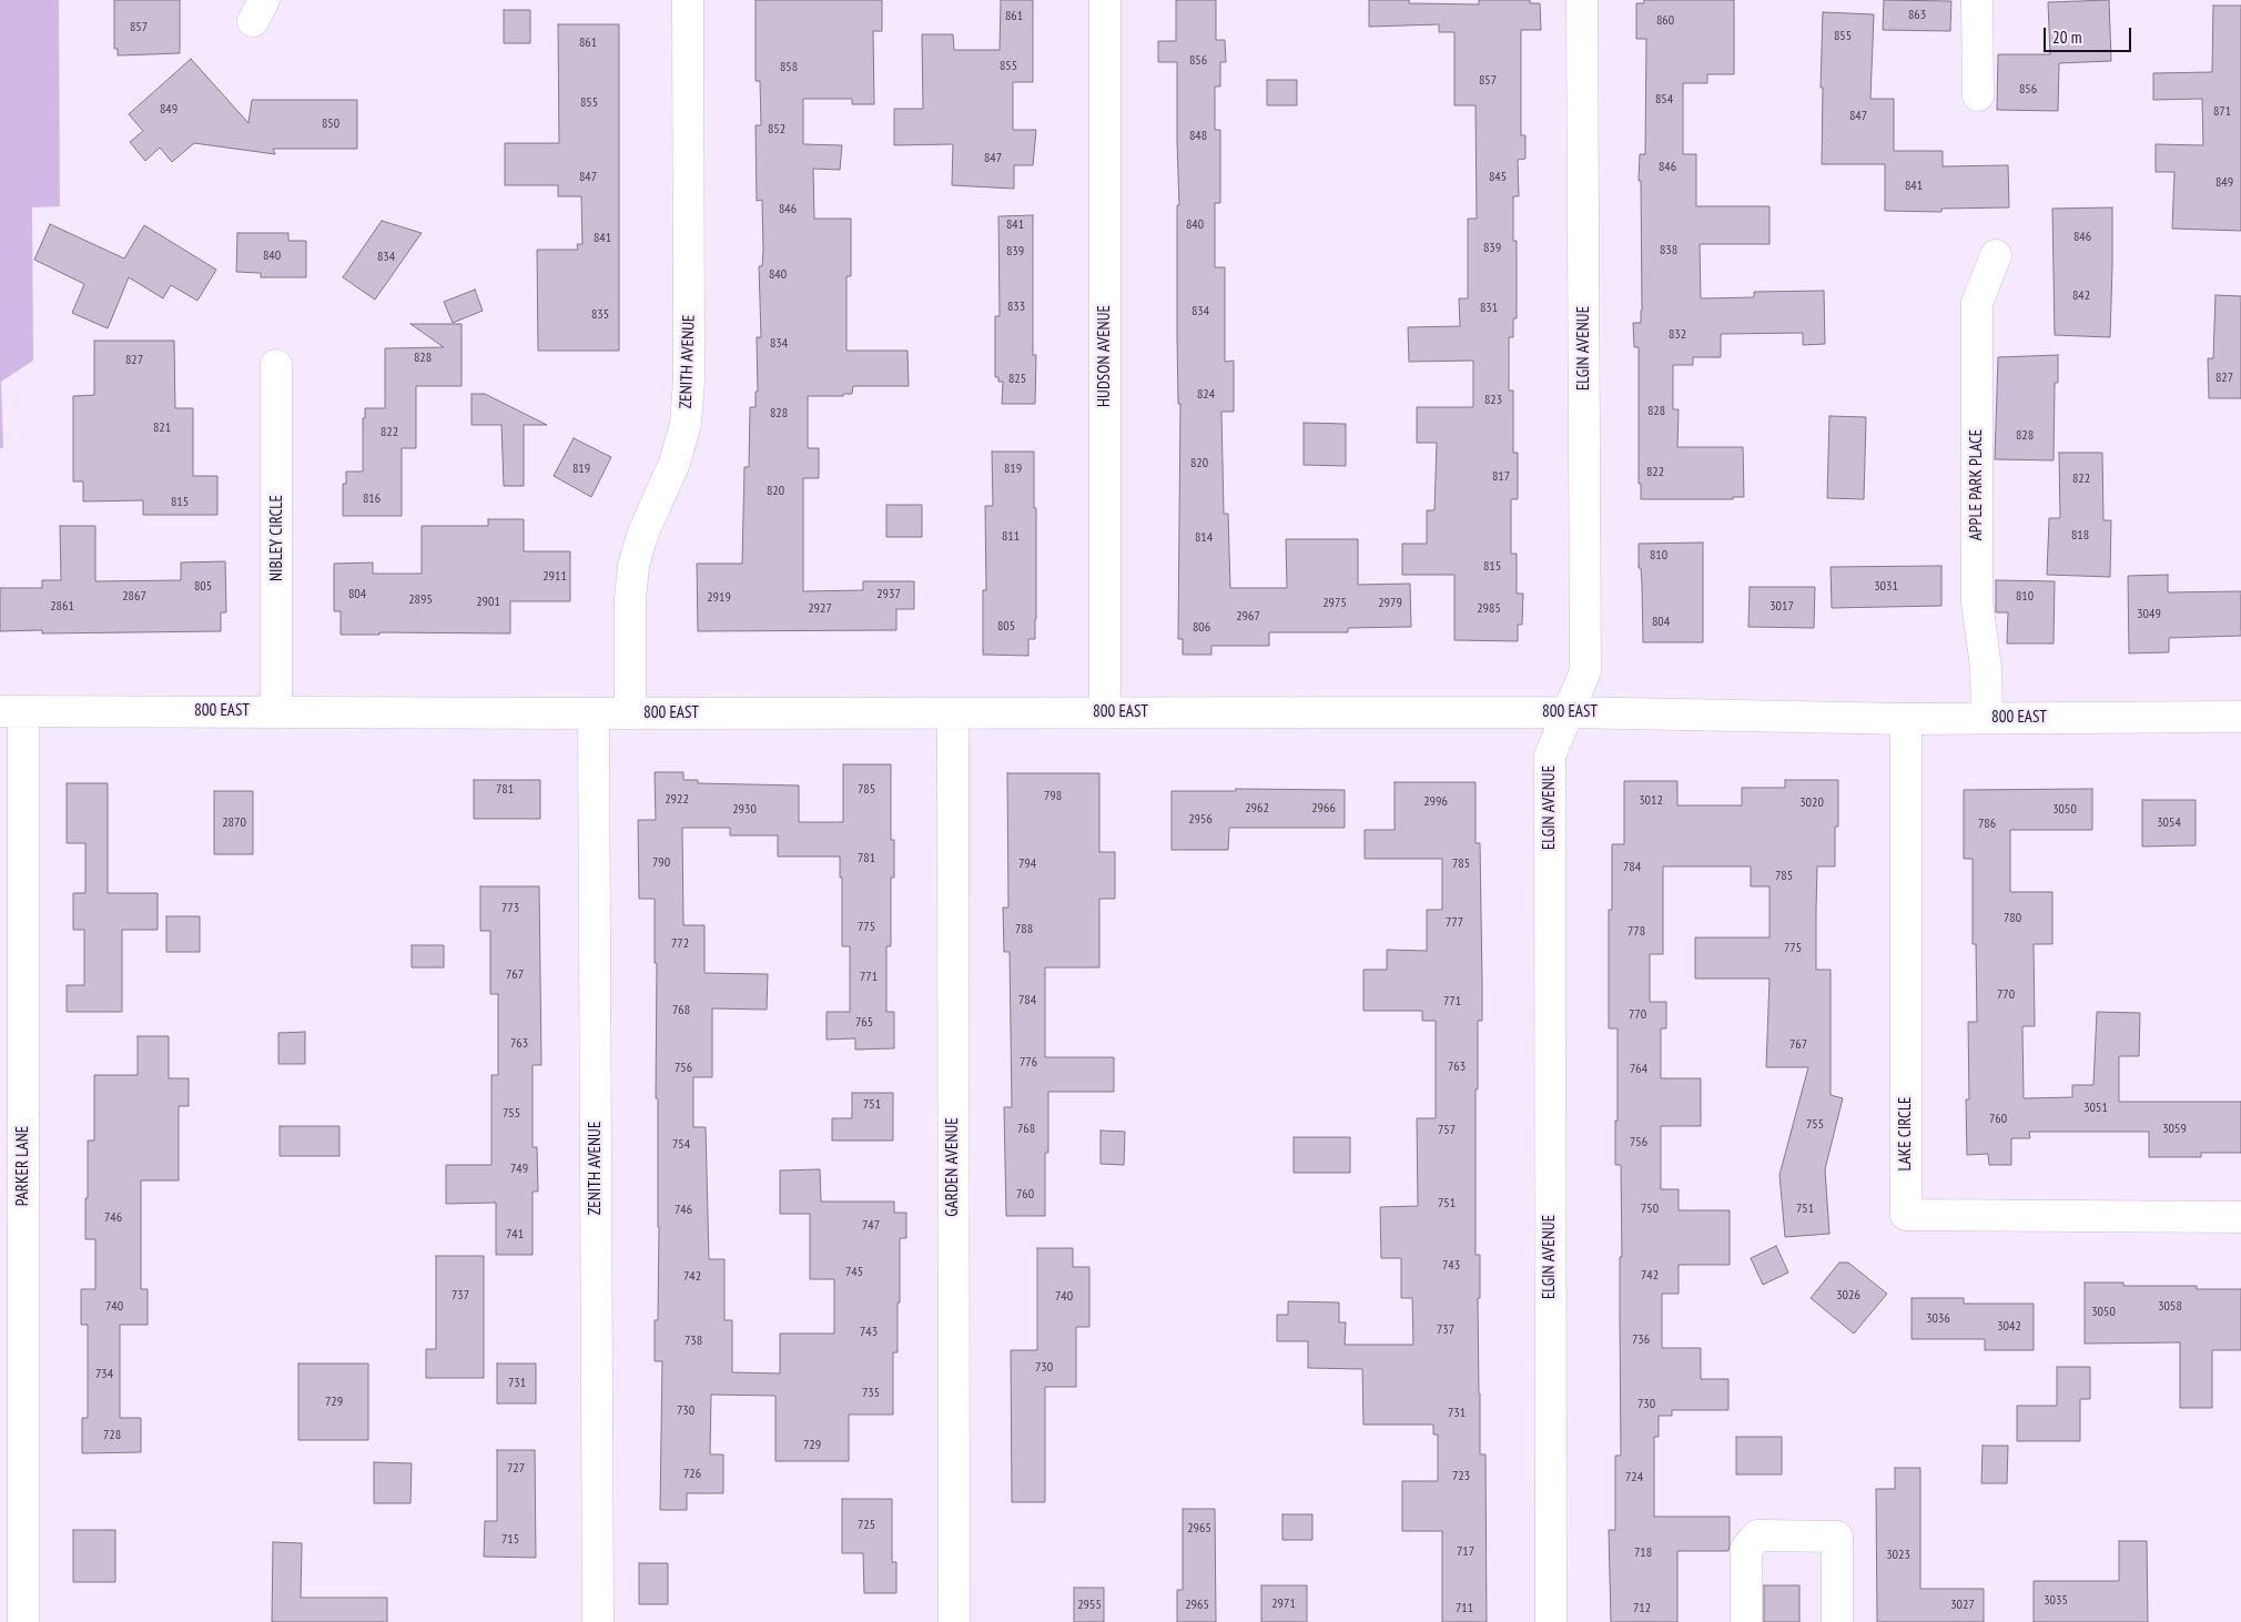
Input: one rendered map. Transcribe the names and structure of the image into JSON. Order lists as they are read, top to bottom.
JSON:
{
  "streets": {
    "street": [
      "ELGIN AVENUE",
      "HUDSON AVENUE",
      "ZENITH AVENUE",
      "APPLE PARK PLACE",
      "NIBLEY CIRCLE",
      "800 EAST",
      "LAKE CIRCLE",
      "PARKER LANE",
      "GARDEN AVENUE"
    ]
  },
  "crossings": [
    ["ELGIN AVENUE", "800 EAST"],
    ["HUDSON AVENUE", "800 EAST"],
    ["ZENITH AVENUE", "800 EAST"],
    ["APPLE PARK PLACE", "800 EAST"],
    ["NIBLEY CIRCLE", "800 EAST"],
    ["800 EAST", "LAKE CIRCLE"],
    ["800 EAST", "PARKER LANE"],
    ["800 EAST", "GARDEN AVENUE"]
  ],
  "house_numbers": [
    "863",
    "861",
    "860",
    "857",
    "855",
    "861",
    "856",
    "855",
    "858",
    "857",
    "856",
    "854",
    "855",
    "849",
    "871",
    "847",
    "850",
    "852",
    "848",
    "847",
    "846",
    "847",
    "845",
    "849",
    "841",
    "846",
    "841",
    "840",
    "846",
    "841",
    "839",
    "838",
    "839",
    "840",
    "834",
    "840",
    "842",
    "833",
    "831",
    "834",
    "835",
    "832",
    "834",
    "828",
    "827",
    "827",
    "825",
    "824",
    "823",
    "828",
    "828",
    "821",
    "822",
    "828",
    "820",
    "819",
    "819",
    "822",
    "817",
    "822",
    "820",
    "816",
    "815",
    "818",
    "811",
    "814",
    "810",
    "815",
    "2911",
    "805",
    "3031",
    "804",
    "2937",
    "2867",
    "810",
    "2919",
    "2895",
    "2901",
    "2975",
    "2979",
    "2861",
    "3017",
    "2927",
    "2985",
    "3049",
    "2967",
    "804",
    "805",
    "806",
    "781",
    "785",
    "798",
    "2922",
    "3012",
    "2996",
    "3020",
    "2962",
    "2966",
    "2930",
    "3050",
    "2956",
    "2870",
    "3054",
    "786",
    "781",
    "790",
    "794",
    "785",
    "784",
    "785",
    "773",
    "780",
    "777",
    "775",
    "788",
    "778",
    "772",
    "775",
    "767",
    "771",
    "770",
    "784",
    "771",
    "768",
    "770",
    "765",
    "763",
    "767",
    "776",
    "763",
    "756",
    "764",
    "751",
    "3051",
    "755",
    "760",
    "755",
    "768",
    "3059",
    "757",
    "756",
    "754",
    "749",
    "760",
    "751",
    "750",
    "751",
    "746",
    "746",
    "747",
    "741",
    "743",
    "745",
    "742",
    "742",
    "737",
    "3026",
    "740",
    "740",
    "3058",
    "3050",
    "3036",
    "3042",
    "737",
    "743",
    "736",
    "738",
    "730",
    "734",
    "731",
    "735",
    "729",
    "730",
    "730",
    "731",
    "728",
    "729",
    "727",
    "726",
    "723",
    "724",
    "725",
    "2965",
    "715",
    "717",
    "718",
    "3023",
    "3035",
    "2971",
    "2955",
    "2965",
    "3027",
    "711",
    "712"
  ],
  "scale_bar": "20 m"
}
